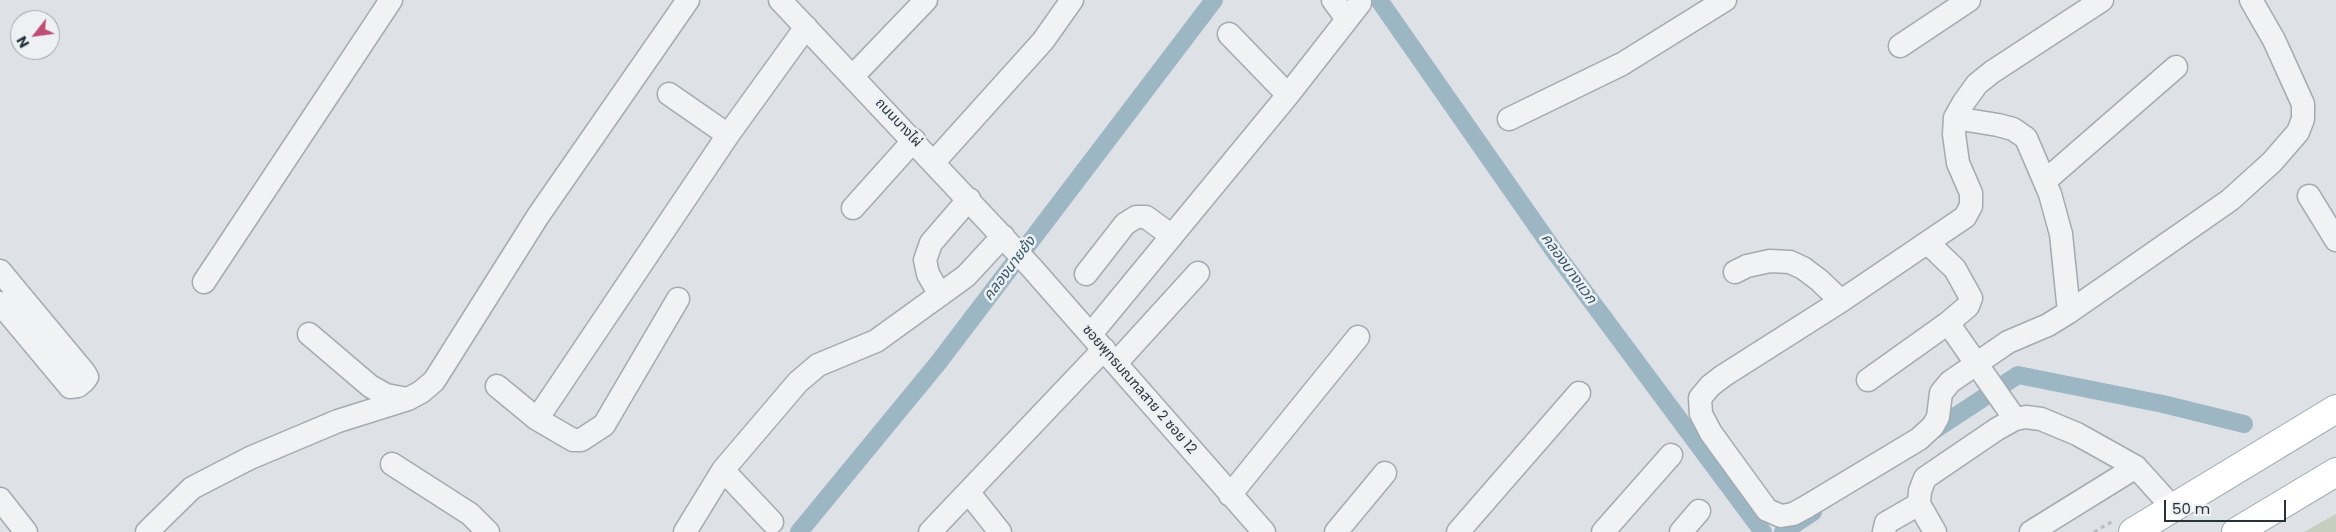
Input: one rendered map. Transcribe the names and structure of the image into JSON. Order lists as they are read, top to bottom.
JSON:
{
  "streets": {
    "street": ["ถนนบางไผ่", "ซอยพุทธมณฑลสาย 2 ซอย 12"]
  },
  "crossings": [
    ["ถนนบางไผ่", "ซอยพุทธมณฑลสาย 2 ซอย 12"]
  ],
  "water": ["คลองนายย้ง", "คลองบางแวก"],
  "scale_bar": "50 m",
  "north": "bottom left"
}
